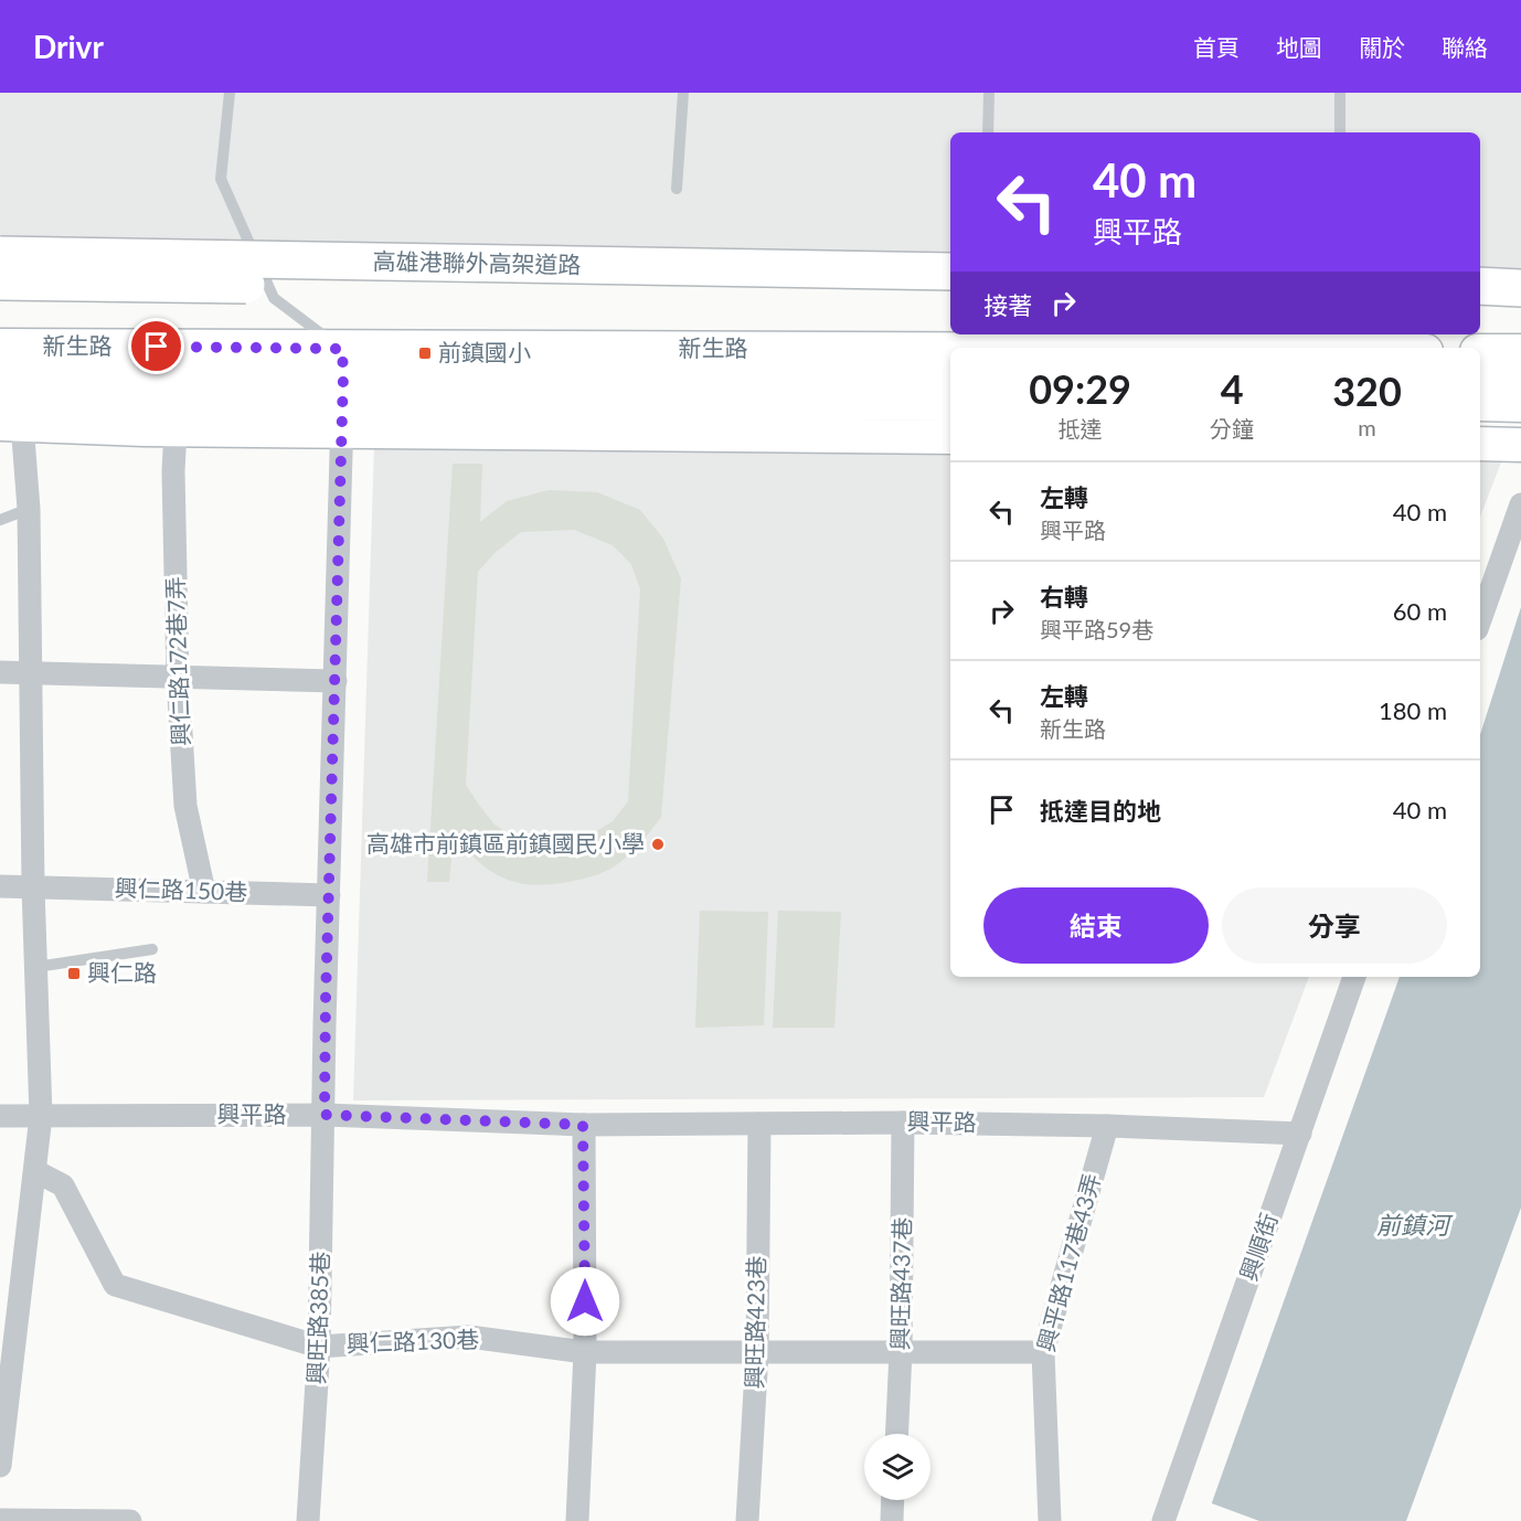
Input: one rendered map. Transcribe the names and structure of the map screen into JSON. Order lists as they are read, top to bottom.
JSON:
{
  "streets": {
    "highway": ["高雄港聯外高架道路"],
    "street": [
      "新生路",
      "興仁路172巷7弄",
      "興仁路150巷",
      "興平路",
      "興順街",
      "興平路117巷43弄",
      "興旺路437巷",
      "興旺路385巷",
      "興旺路423巷",
      "興仁路130巷"
    ]
  },
  "crossings": [
    ["新生路", "興仁路172巷7弄"],
    ["新生路", "興旺路385巷"],
    ["興仁路172巷7弄", "興仁路150巷"],
    ["興仁路150巷", "興旺路385巷"],
    ["興平路", "興順街"],
    ["興平路", "興平路117巷43弄"],
    ["興平路", "興旺路437巷"],
    ["興平路", "興旺路385巷"],
    ["興平路", "興旺路423巷"],
    ["興平路117巷43弄", "興仁路130巷"],
    ["興旺路437巷", "興仁路130巷"],
    ["興旺路385巷", "興仁路130巷"],
    ["興旺路423巷", "興仁路130巷"]
  ],
  "water": ["前鎮河"],
  "places": {
    "transit": ["前鎮國小", "興仁路"],
    "other": ["高雄市前鎮區前鎮國民小學"]
  },
  "page": {
    "header": "Drivr",
    "nav": [
      "首頁",
      "地圖",
      "關於",
      "聯絡"
    ],
    "turn": ["40 m", "興平路"],
    "then": "接著",
    "eta": [
      "09:29",
      "抵達",
      "4",
      "分鐘",
      "320",
      "m"
    ],
    "list": [
      {
        "name": "左轉",
        "note": "興平路",
        "value": "40 m"
      },
      {
        "name": "右轉",
        "note": "興平路59巷",
        "value": "60 m"
      },
      {
        "name": "左轉",
        "note": "新生路",
        "value": "180 m"
      },
      {
        "name": "抵達目的地",
        "value": "40 m"
      }
    ],
    "buttons": ["結束", "分享"]
  }
}
